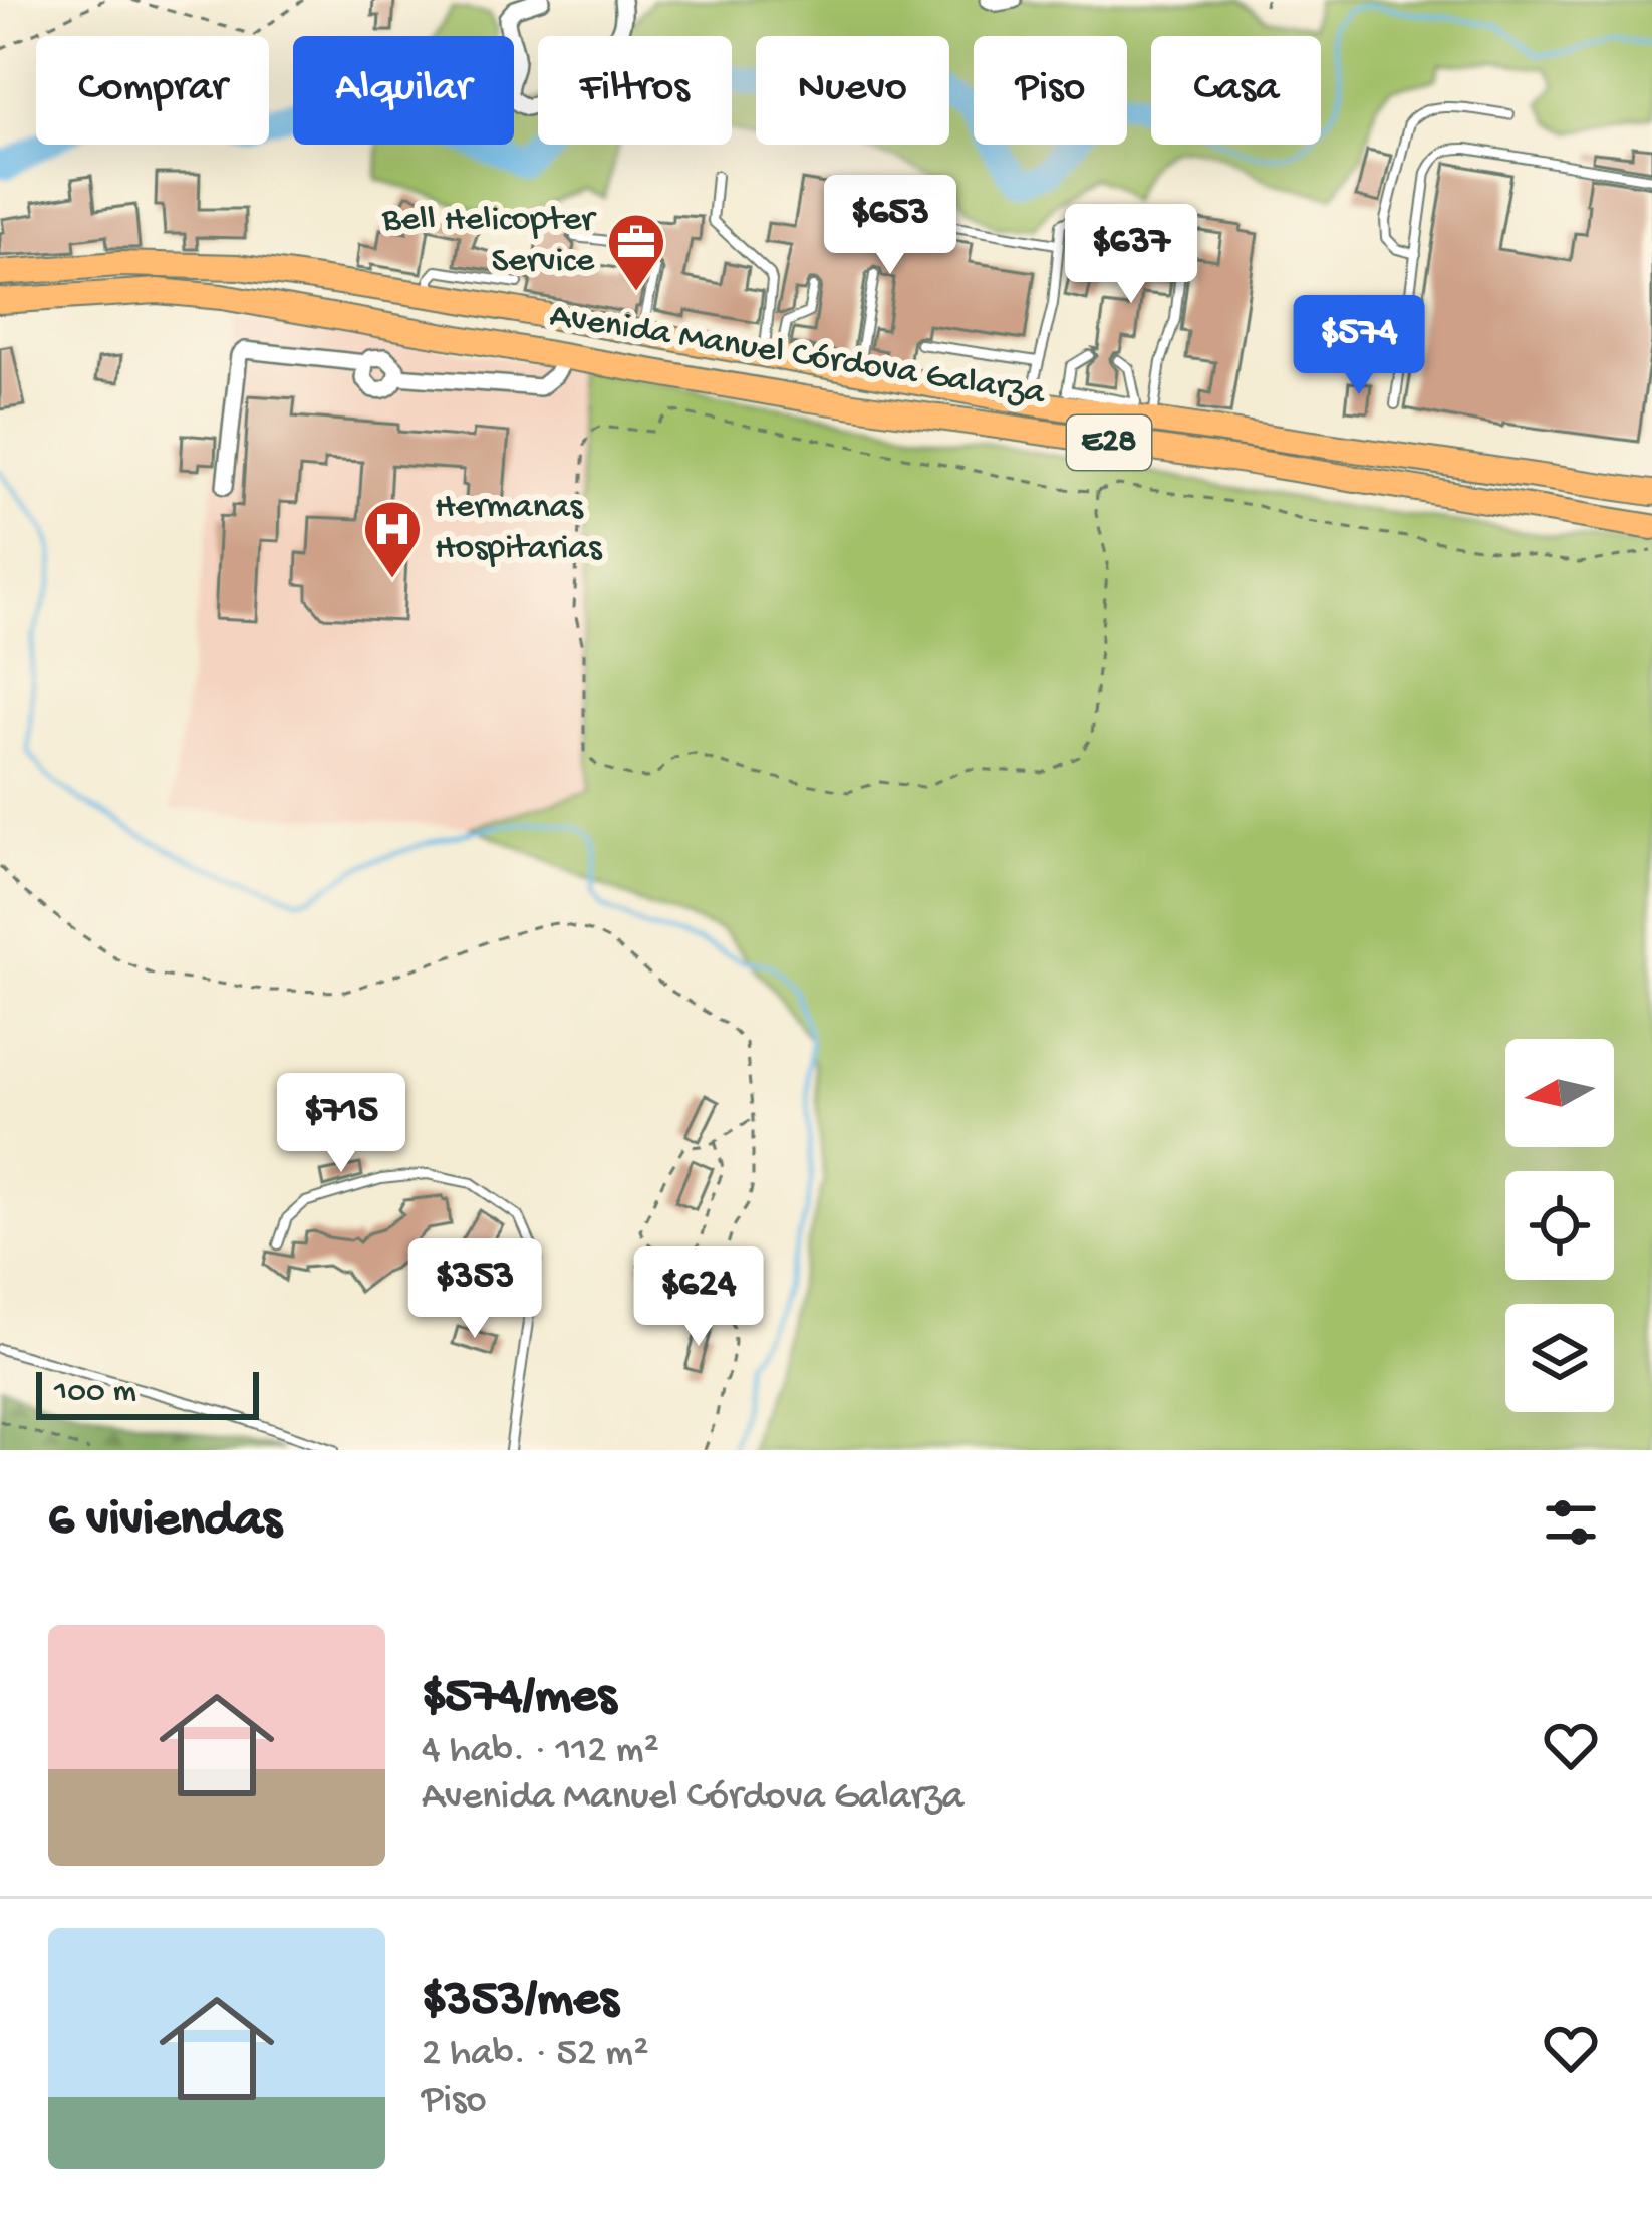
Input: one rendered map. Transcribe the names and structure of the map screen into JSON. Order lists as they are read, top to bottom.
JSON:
{
  "streets": {
    "main road": ["Avenida Manuel Córdova Galarza", "E28"]
  },
  "places": {
    "office": ["Bell Helicopter Service"],
    "hospital": ["Hermanas Hospitarias"]
  },
  "scale_bar": "100 m",
  "north": "left",
  "page": {
    "chip": [
      "Comprar",
      "Alquilar",
      "Filtros",
      "Nuevo",
      "Piso",
      "Casa"
    ],
    "price": [
      "$653",
      "$637",
      "$574",
      "$715",
      "$353",
      "$624"
    ],
    "scale": "100 m",
    "heading": "6 viviendas",
    "list": [
      {
        "name": "$574/mes",
        "note": "4 hab. · 112 m² · Avenida Manuel Córdova Galarza"
      },
      {
        "name": "$353/mes",
        "note": "2 hab. · 52 m² · Piso"
      }
    ]
  }
}
